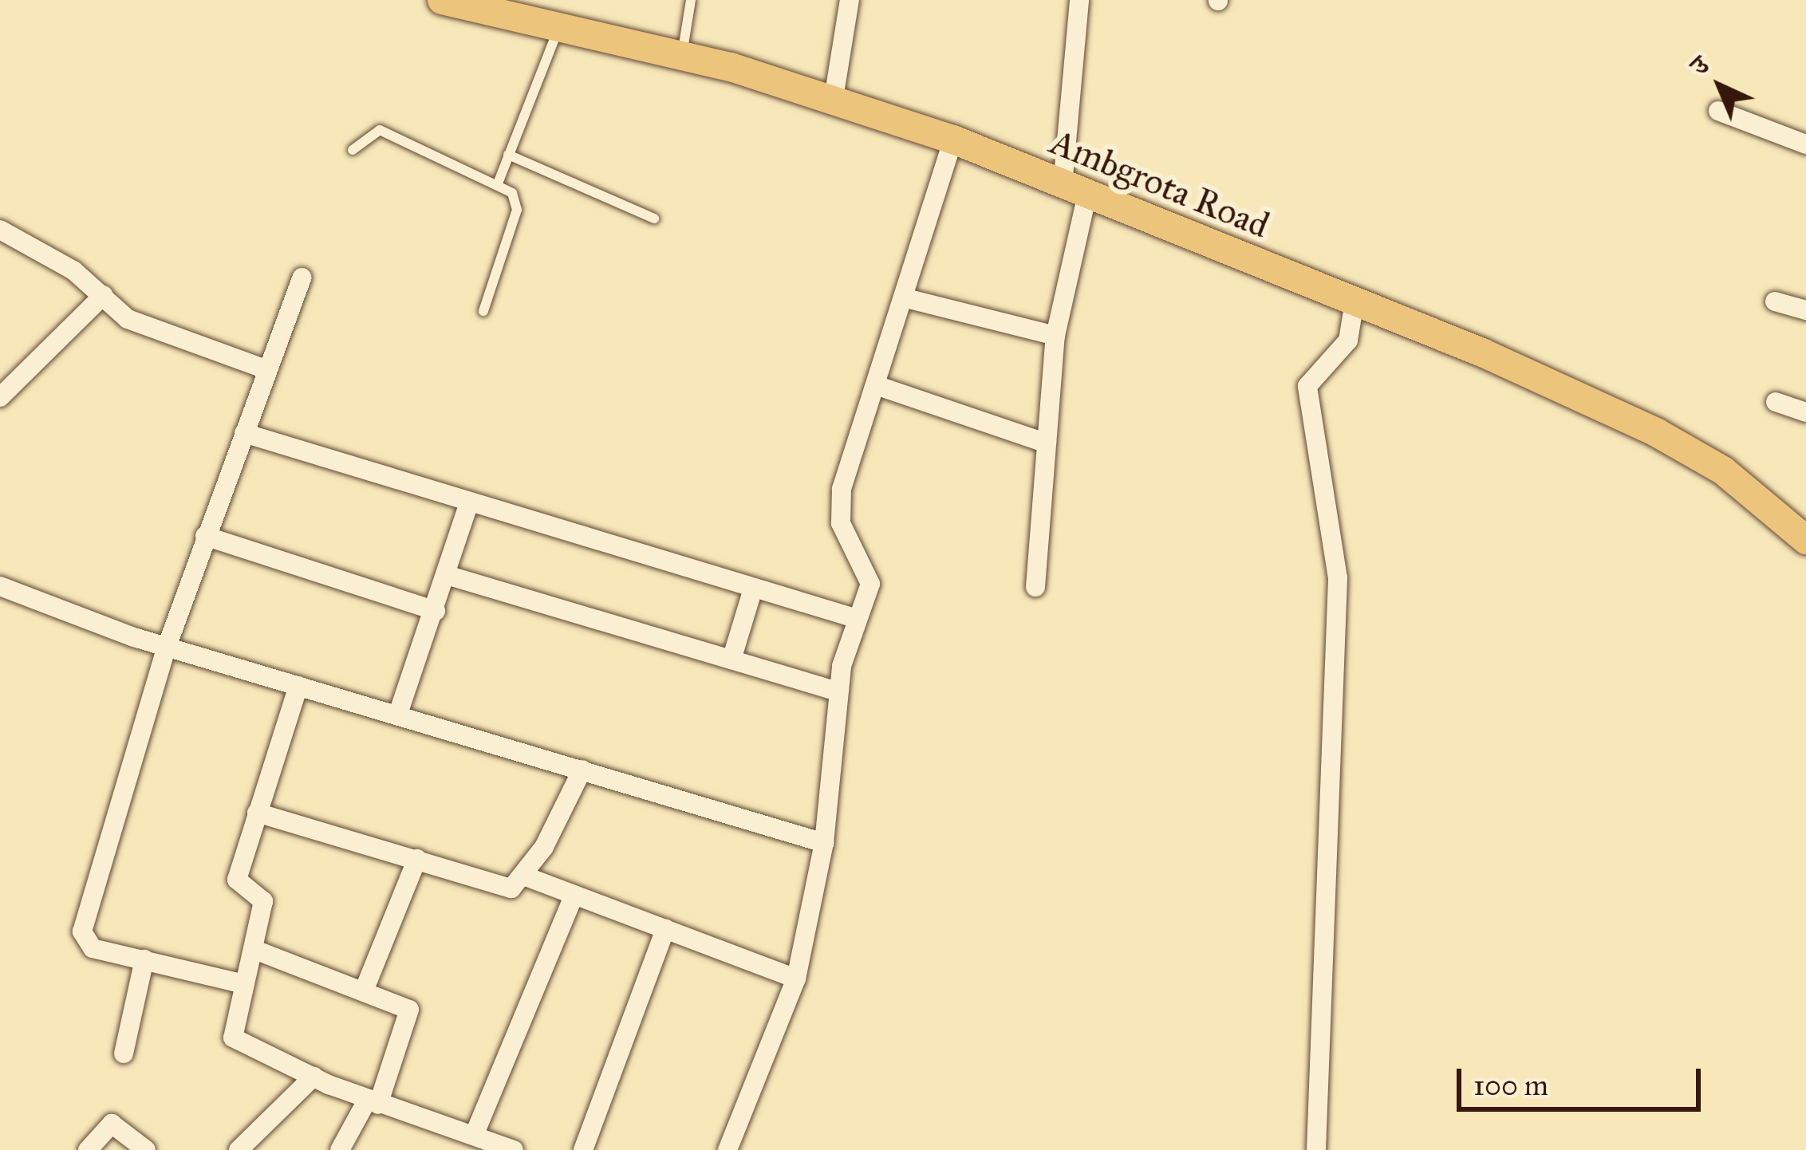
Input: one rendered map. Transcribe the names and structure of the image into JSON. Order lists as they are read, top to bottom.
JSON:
{
  "streets": {
    "main road": ["Ambgrota Road"]
  },
  "scale_bar": "100 m",
  "north": "top left"
}
